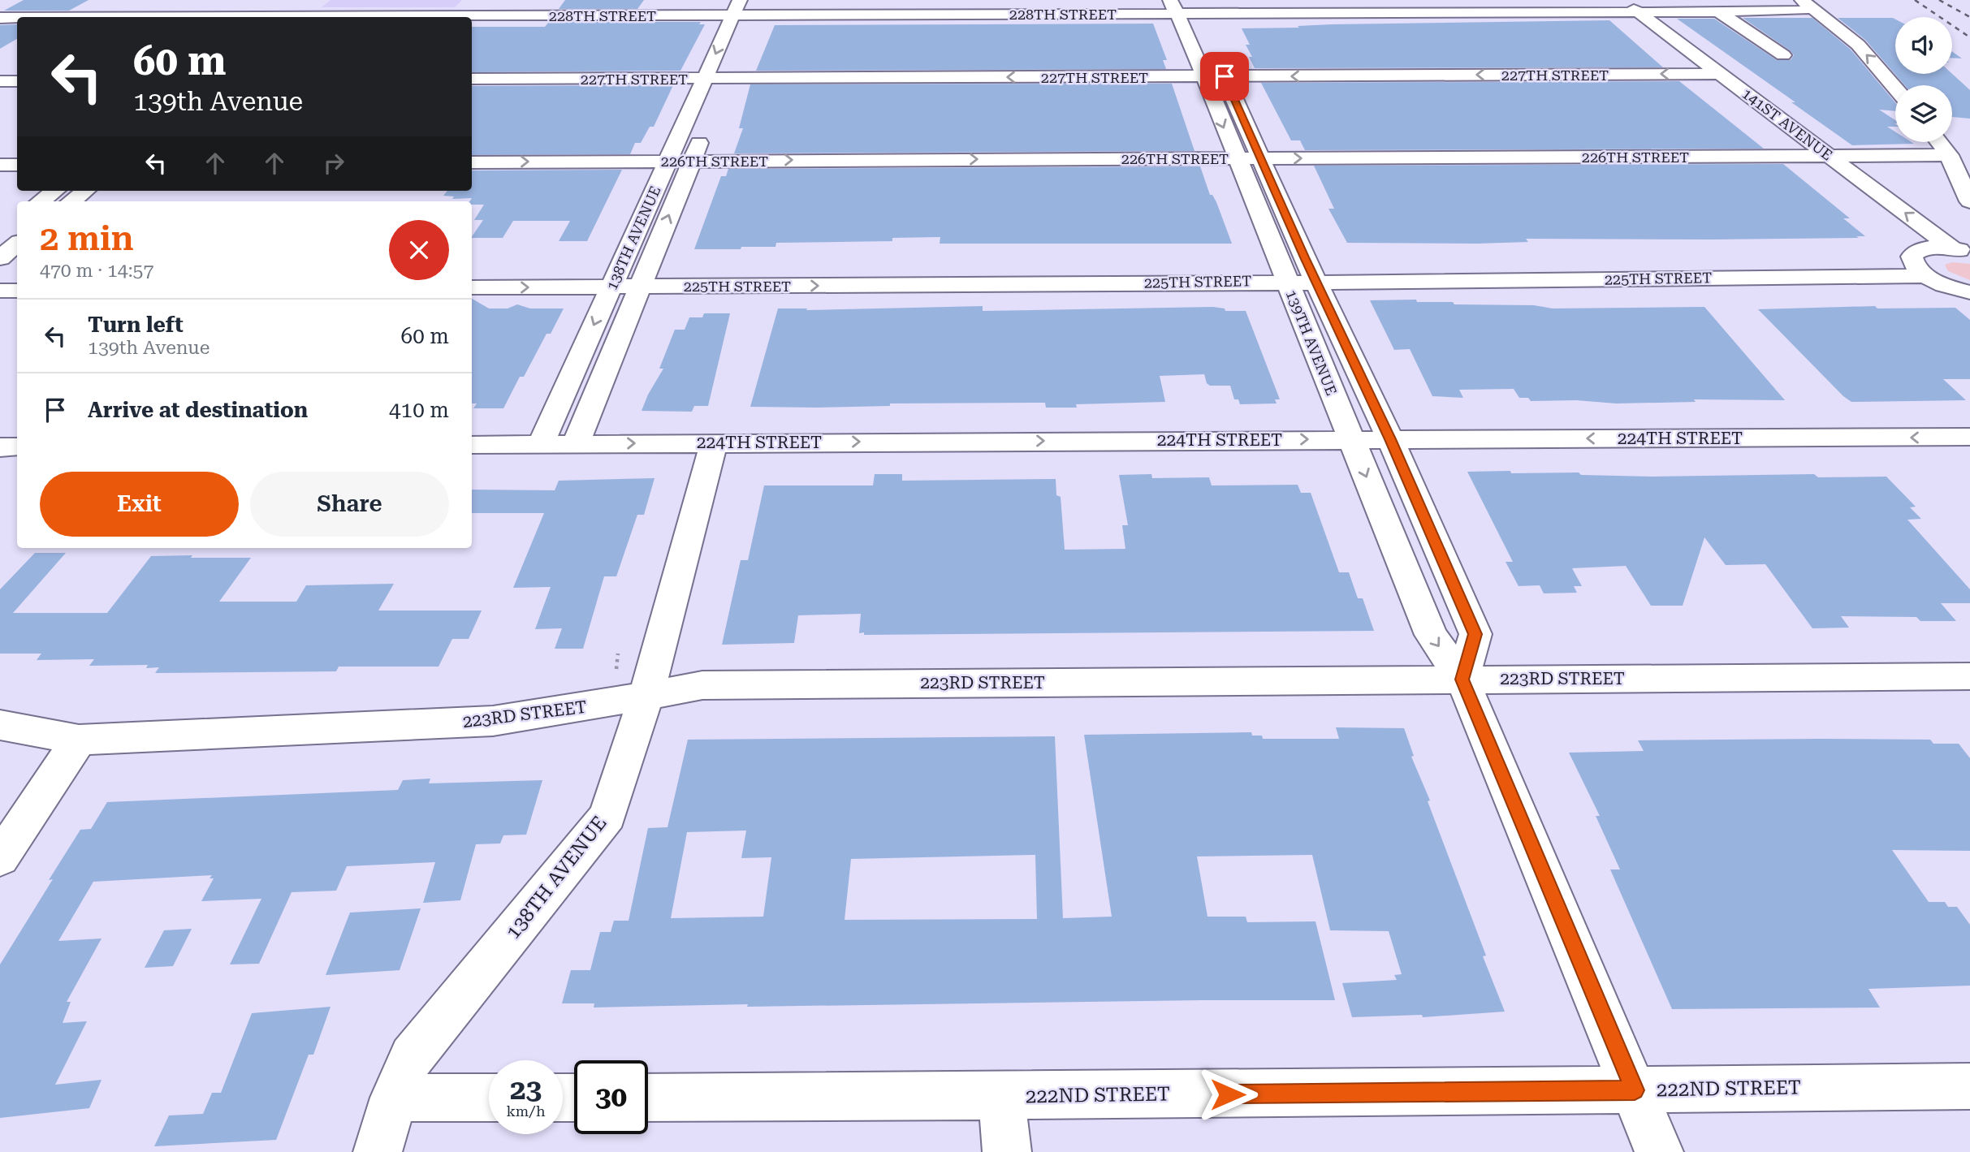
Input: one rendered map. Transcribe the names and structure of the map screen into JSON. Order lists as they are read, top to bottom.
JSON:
{
  "streets": {
    "street": [
      "228TH STREET",
      "227TH STREET",
      "141ST AVENUE",
      "226TH STREET",
      "138TH AVENUE",
      "225TH STREET",
      "139TH AVENUE",
      "224TH STREET",
      "223RD STREET",
      "222ND STREET"
    ]
  },
  "crossings": [
    ["228TH STREET", "141ST AVENUE"],
    ["228TH STREET", "138TH AVENUE"],
    ["228TH STREET", "139TH AVENUE"],
    ["227TH STREET", "141ST AVENUE"],
    ["227TH STREET", "138TH AVENUE"],
    ["227TH STREET", "139TH AVENUE"],
    ["141ST AVENUE", "226TH STREET"],
    ["141ST AVENUE", "225TH STREET"],
    ["226TH STREET", "138TH AVENUE"],
    ["226TH STREET", "139TH AVENUE"],
    ["138TH AVENUE", "225TH STREET"],
    ["138TH AVENUE", "224TH STREET"],
    ["138TH AVENUE", "223RD STREET"],
    ["225TH STREET", "139TH AVENUE"],
    ["139TH AVENUE", "224TH STREET"],
    ["139TH AVENUE", "223RD STREET"],
    ["139TH AVENUE", "222ND STREET"]
  ],
  "one_way": ["227TH STREET", "226TH STREET"],
  "page": {
    "turn": ["60 m", "139th Avenue"],
    "heading": ["2 min", "470 m · 14:57"],
    "list": [
      {
        "name": "Turn left",
        "note": "139th Avenue",
        "value": "60 m"
      },
      {
        "name": "Arrive at destination",
        "value": "410 m"
      }
    ],
    "buttons": ["Exit", "Share"],
    "speed": "23 km/h",
    "limit": "30"
  }
}
